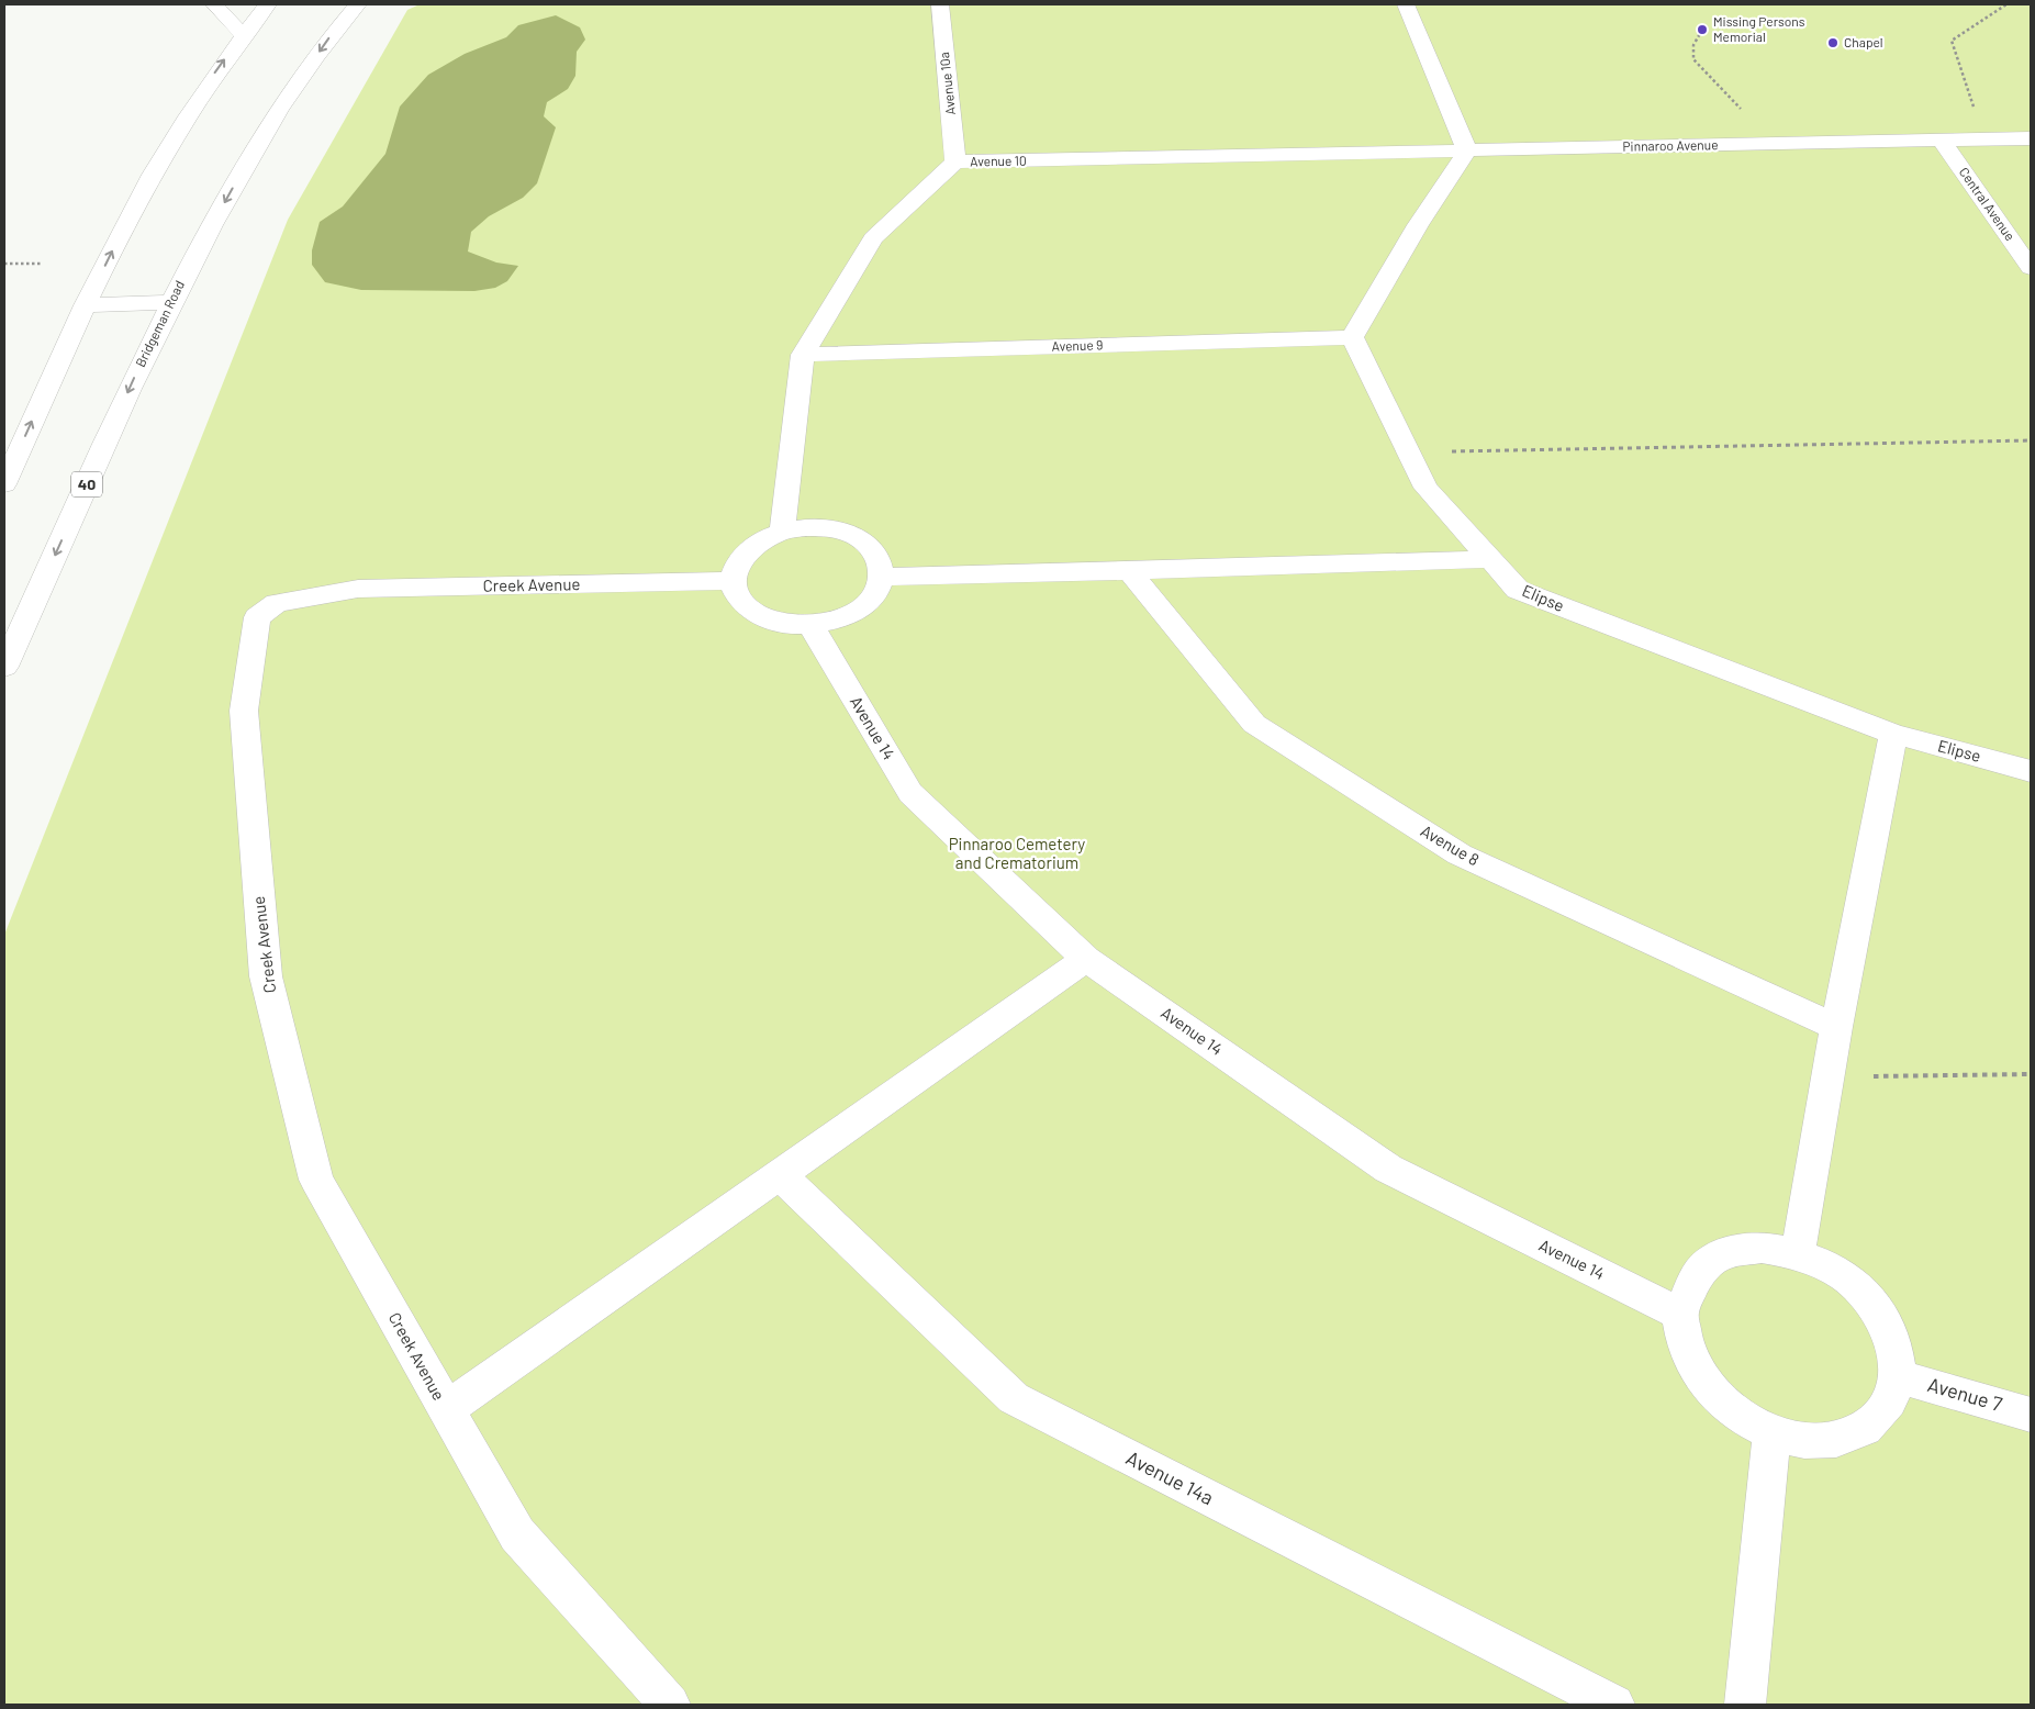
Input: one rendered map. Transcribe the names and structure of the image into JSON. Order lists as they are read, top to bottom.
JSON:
{
  "streets": {
    "main road": [
      "Avenue 10a",
      "Pinnaroo Avenue",
      "Avenue 10",
      "Central Avenue",
      "Bridgeman Road",
      "Avenue 9",
      "40",
      "Creek Avenue",
      "Elipse",
      "Avenue 14",
      "Avenue 8",
      "Avenue 7",
      "Avenue 14a"
    ]
  },
  "crossings": [
    ["Avenue 10a", "Avenue 10"],
    ["Pinnaroo Avenue", "Avenue 10"],
    ["Pinnaroo Avenue", "Central Avenue"],
    ["Avenue 10", "Avenue 9"],
    ["Avenue 10", "Creek Avenue"],
    ["Avenue 10", "Avenue 14"],
    ["Avenue 9", "Elipse"],
    ["Creek Avenue", "Avenue 14"]
  ],
  "parks": ["Pinnaroo Cemetery and Crematorium"],
  "places": ["Missing Persons Memorial", "Chapel"]
}
